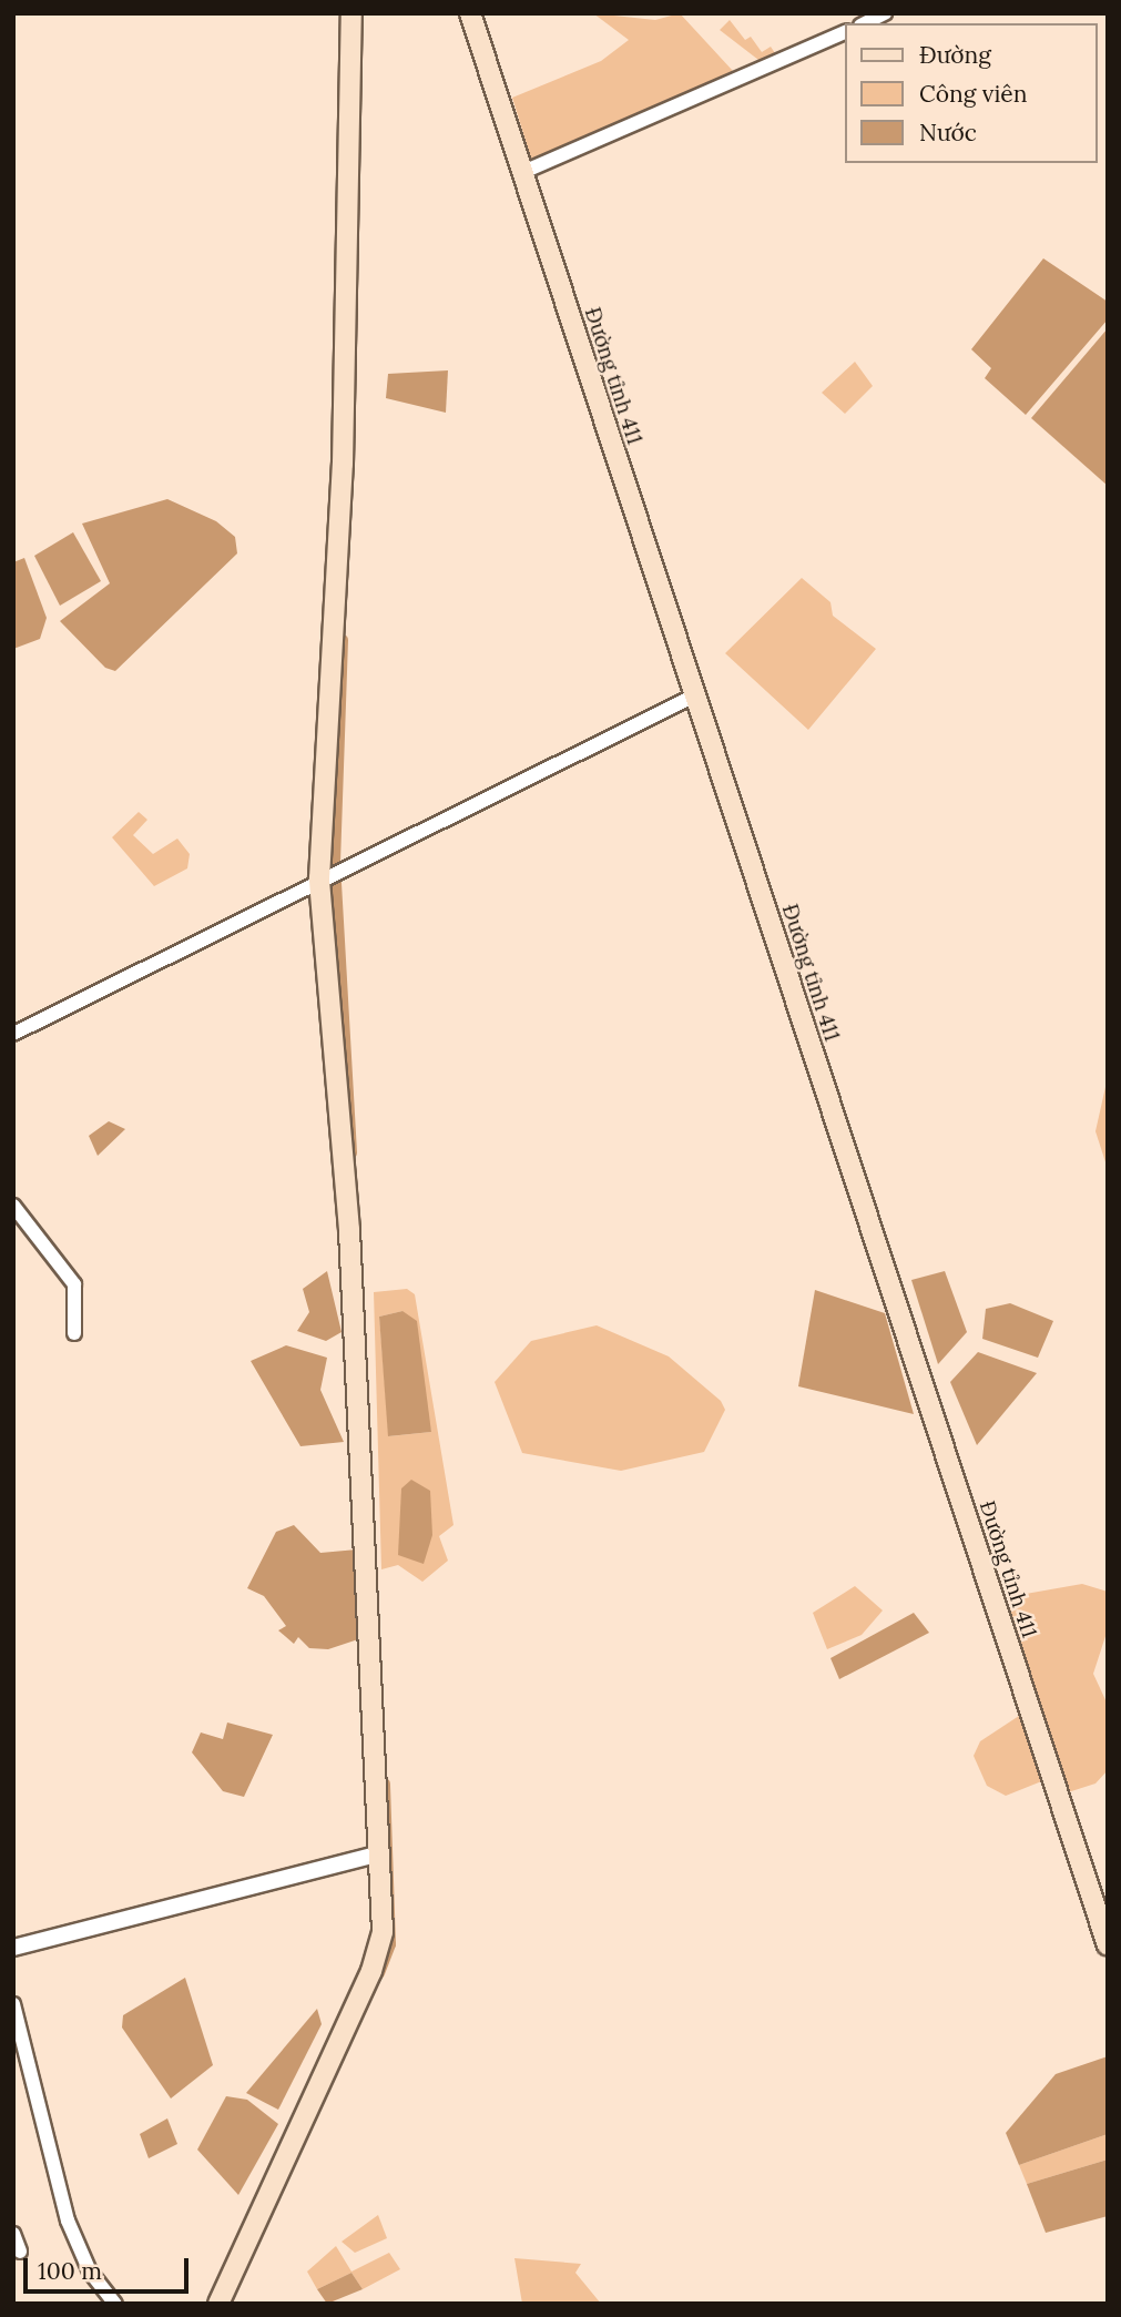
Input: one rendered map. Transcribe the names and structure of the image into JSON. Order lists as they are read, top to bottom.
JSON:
{
  "streets": {
    "main road": ["Đường tỉnh 411"]
  },
  "legend": ["Đường", "Công viên", "Nước"],
  "scale_bar": "100 m"
}
